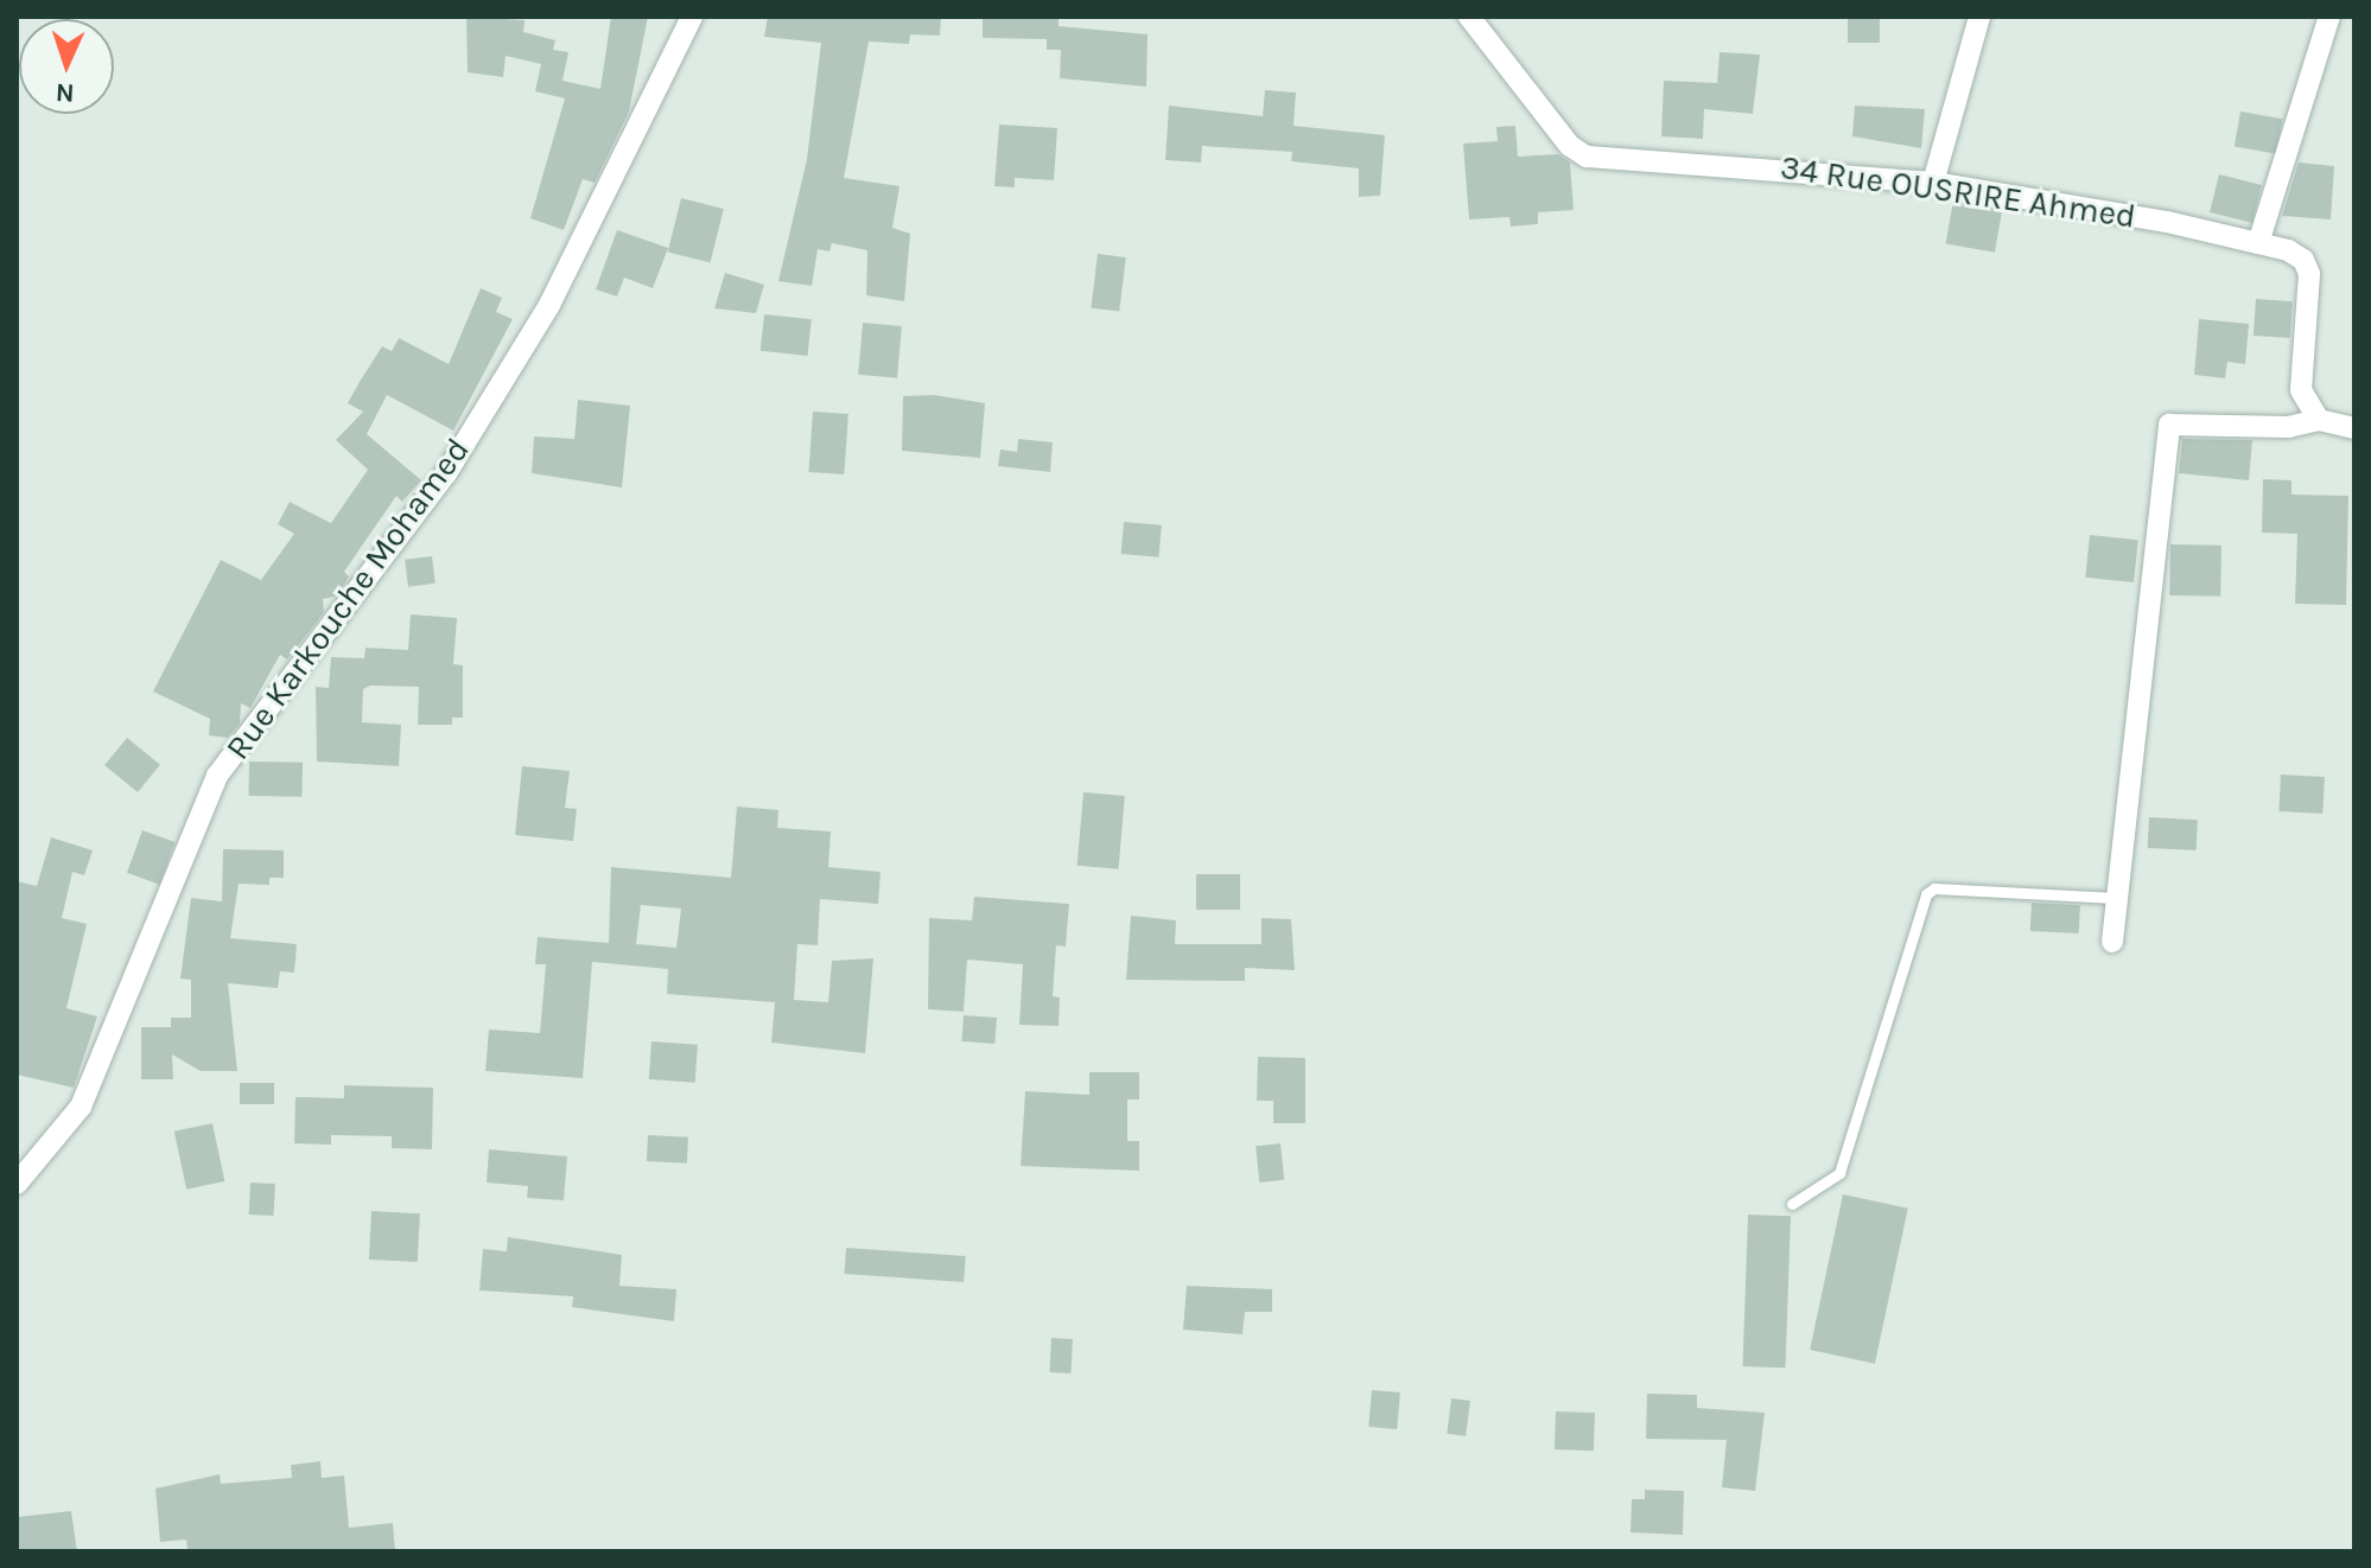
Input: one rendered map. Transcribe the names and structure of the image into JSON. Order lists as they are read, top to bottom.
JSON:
{
  "streets": {
    "street": ["34 Rue OUSRIRE Ahmed", "Rue Karkouche Mohamed"]
  },
  "north": "bottom"
}
